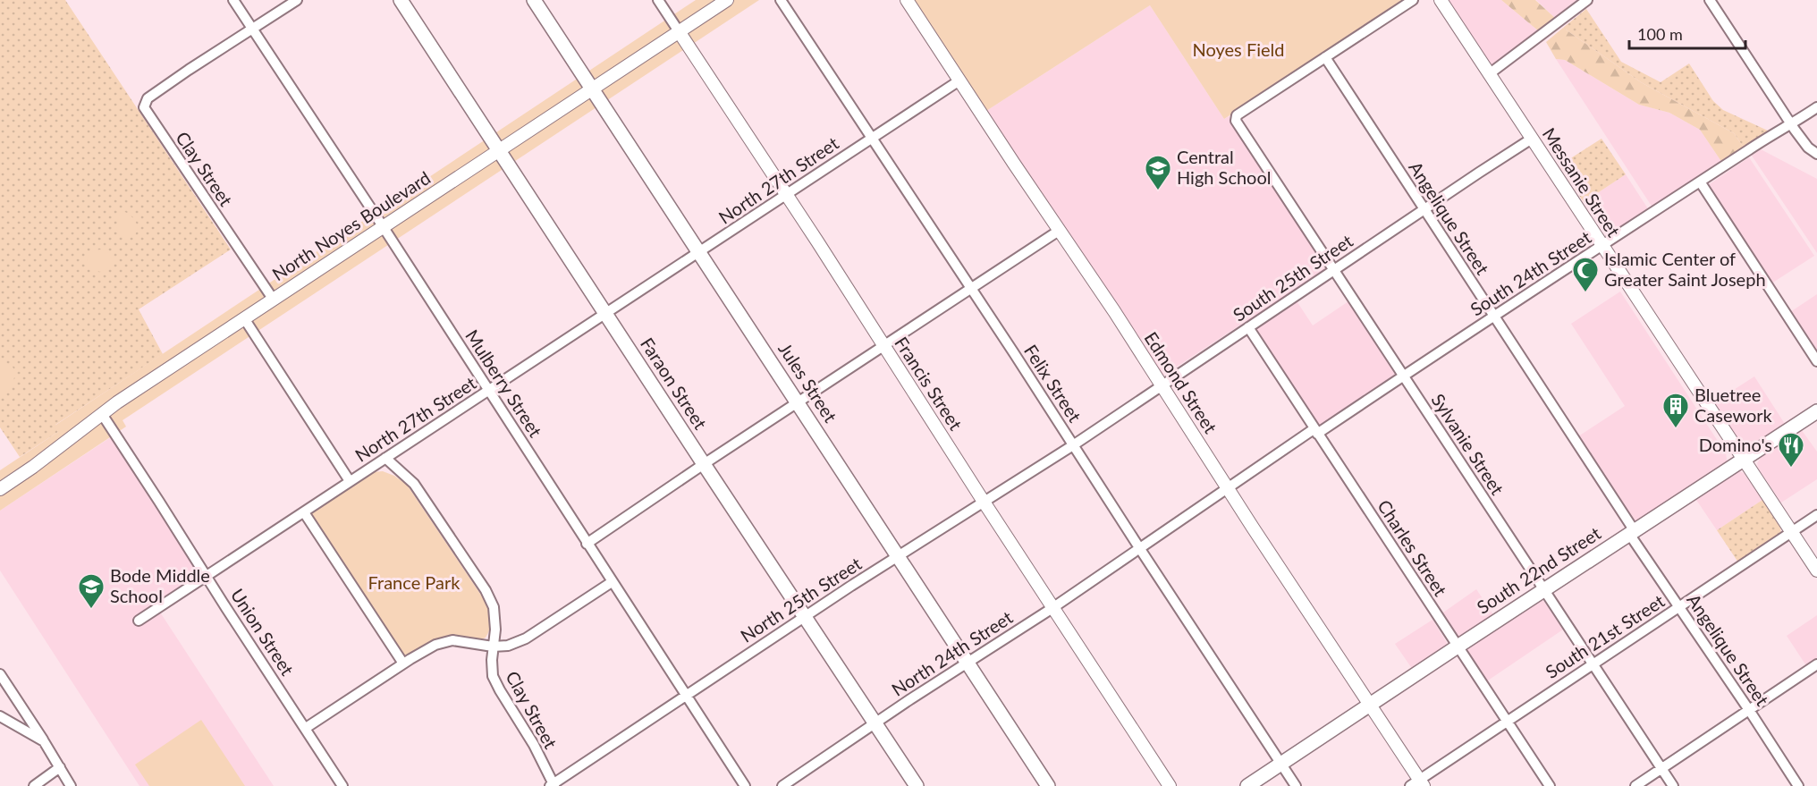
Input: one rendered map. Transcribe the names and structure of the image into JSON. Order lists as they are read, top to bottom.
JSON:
{
  "streets": {
    "main road": ["Jules Street", "Faraon Street", "South 22nd Street"],
    "street": [
      "Clay Street",
      "North 27th Street",
      "Messanie Street",
      "Angelique Street",
      "North Noyes Boulevard",
      "South 24th Street",
      "South 25th Street",
      "Edmond Street",
      "Mulberry Street",
      "Francis Street",
      "Felix Street",
      "Sylvanie Street",
      "Charles Street",
      "North 25th Street",
      "Union Street",
      "South 21st Street",
      "North 24th Street"
    ]
  },
  "crossings": [
    ["Clay Street", "North 27th Street"],
    ["Clay Street", "North Noyes Boulevard"],
    ["Clay Street", "Mulberry Street"],
    ["Clay Street", "North 25th Street"],
    ["North 27th Street", "Jules Street"],
    ["North 27th Street", "Edmond Street"],
    ["North 27th Street", "Mulberry Street"],
    ["North 27th Street", "Faraon Street"],
    ["North 27th Street", "Francis Street"],
    ["North 27th Street", "Felix Street"],
    ["North 27th Street", "Union Street"],
    ["Messanie Street", "South 24th Street"],
    ["Messanie Street", "South 25th Street"],
    ["Messanie Street", "South 22nd Street"],
    ["Messanie Street", "South 21st Street"],
    ["Angelique Street", "South 24th Street"],
    ["Angelique Street", "South 25th Street"],
    ["Angelique Street", "Sylvanie Street"],
    ["Angelique Street", "South 22nd Street"],
    ["Angelique Street", "South 21st Street"],
    ["North Noyes Boulevard", "Jules Street"],
    ["North Noyes Boulevard", "Mulberry Street"],
    ["North Noyes Boulevard", "Faraon Street"],
    ["North Noyes Boulevard", "Francis Street"],
    ["North Noyes Boulevard", "Union Street"],
    ["South 24th Street", "Edmond Street"],
    ["South 24th Street", "Felix Street"],
    ["South 24th Street", "Sylvanie Street"],
    ["South 24th Street", "Charles Street"],
    ["South 24th Street", "North 24th Street"],
    ["South 25th Street", "Edmond Street"],
    ["South 25th Street", "Felix Street"],
    ["South 25th Street", "Sylvanie Street"],
    ["South 25th Street", "Charles Street"],
    ["South 25th Street", "North 25th Street"],
    ["Jules Street", "North 25th Street"],
    ["Jules Street", "North 24th Street"],
    ["Edmond Street", "South 22nd Street"],
    ["Edmond Street", "South 21st Street"],
    ["Mulberry Street", "North 25th Street"],
    ["Faraon Street", "North 25th Street"],
    ["Faraon Street", "North 24th Street"],
    ["Francis Street", "North 25th Street"],
    ["Francis Street", "North 24th Street"],
    ["Felix Street", "South 22nd Street"],
    ["Felix Street", "North 25th Street"],
    ["Felix Street", "North 24th Street"],
    ["Sylvanie Street", "South 22nd Street"],
    ["Sylvanie Street", "South 21st Street"],
    ["Charles Street", "South 22nd Street"],
    ["Charles Street", "South 21st Street"]
  ],
  "parks": ["Noyes Field", "France Park"],
  "places": {
    "school or university": ["Central High School", "Bode Middle School"],
    "mosque": ["Islamic Center of Greater Saint Joseph"],
    "building": ["Bluetree Casework"],
    "restaurant": ["Domino's"]
  },
  "scale_bar": "100 m"
}
